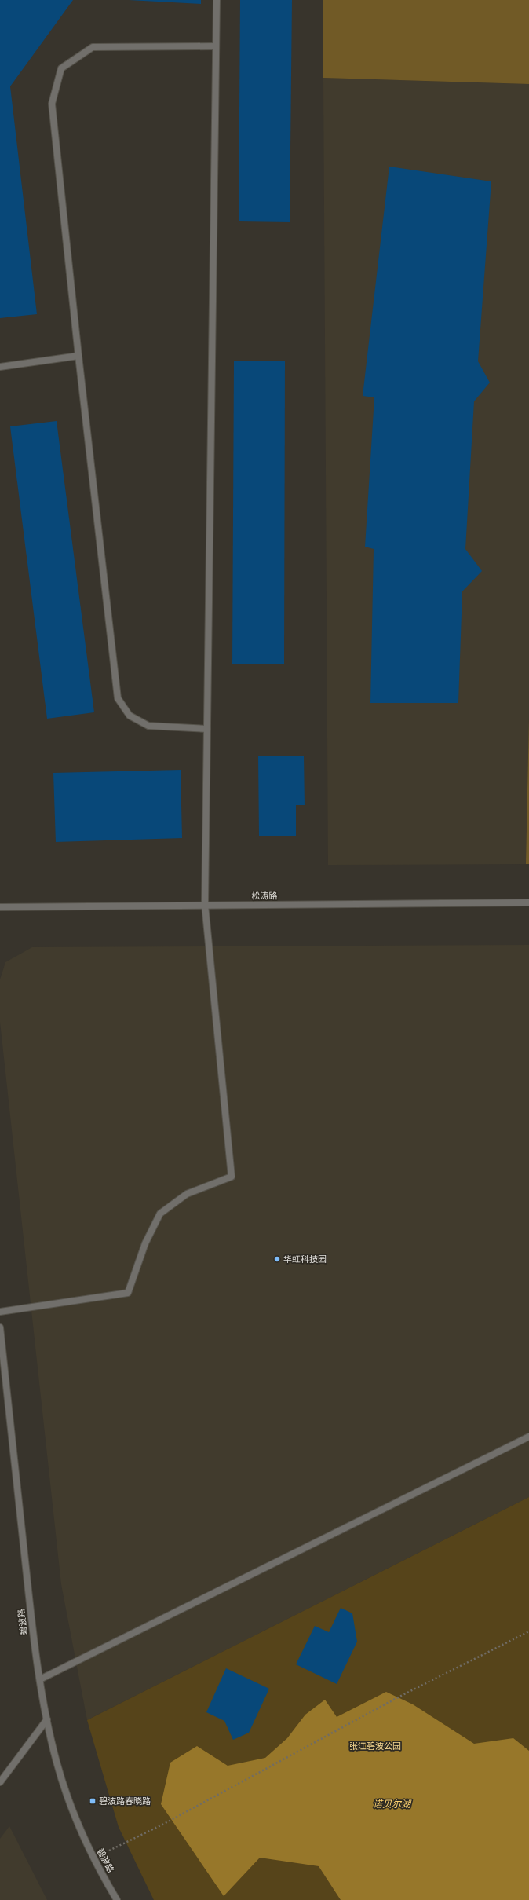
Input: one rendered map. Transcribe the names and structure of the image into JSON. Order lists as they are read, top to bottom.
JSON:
{
  "streets": {
    "street": ["松涛路", "碧波路"]
  },
  "water": ["诺贝尔湖"],
  "parks": ["张江碧波公园"],
  "places": {
    "other": ["华虹科技园"],
    "transit": ["碧波路春晓路"]
  }
}
